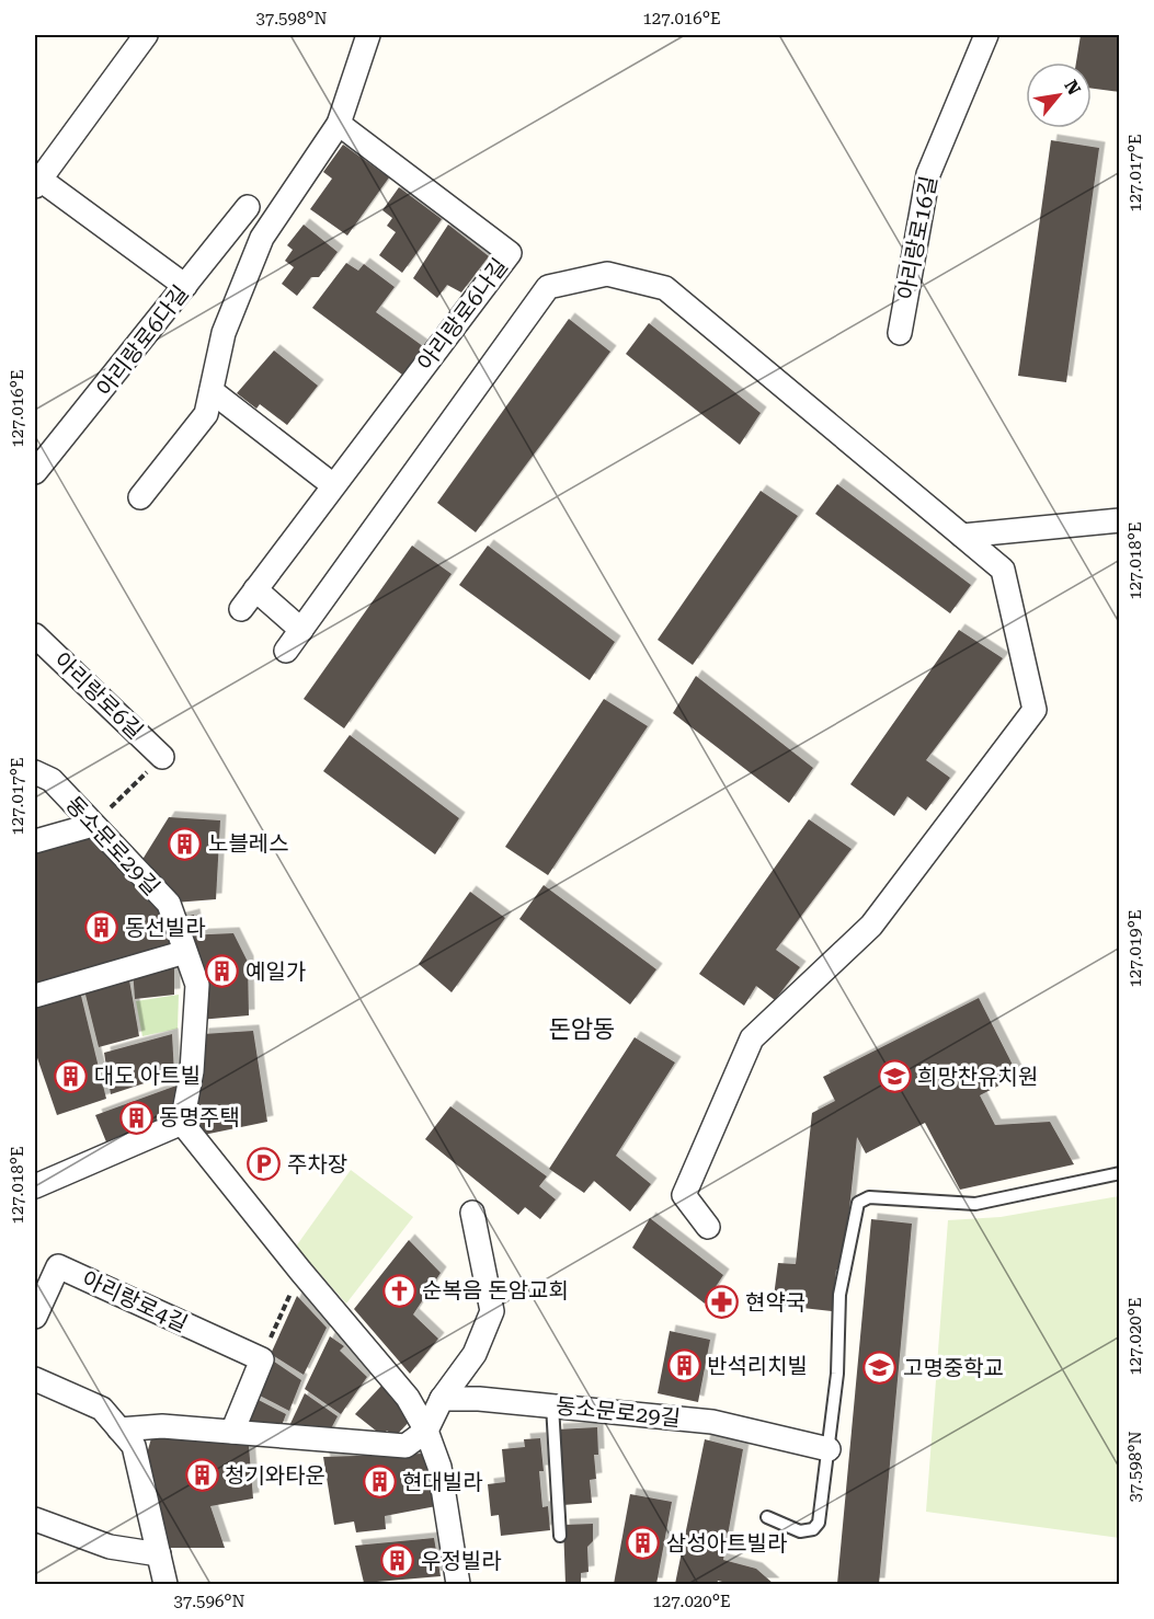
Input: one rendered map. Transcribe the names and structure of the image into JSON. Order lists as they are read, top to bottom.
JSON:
{
  "streets": {
    "street": [
      "아리랑로16길",
      "아리랑로6나길",
      "아리랑로6다길",
      "아리랑로6길",
      "동소문로29길",
      "아리랑로4길"
    ]
  },
  "districts": ["돈암동"],
  "places": {
    "building": [
      "노블레스",
      "동선빌라",
      "예일가",
      "대도 아트빌",
      "동명주택",
      "반석리치빌",
      "청기와타운",
      "현대빌라",
      "삼성아트빌라",
      "우정빌라"
    ],
    "school or university": ["희망찬유치원", "고명중학교"],
    "parking": ["주차장"],
    "church": ["순복음 돈암교회"],
    "pharmacy": ["현약국"]
  },
  "north": "top right",
  "coordinates": [
    "37.598°N",
    "127.016°E",
    "127.017°E",
    "127.018°E",
    "127.019°E",
    "127.020°E",
    "37.596°N"
  ]
}
